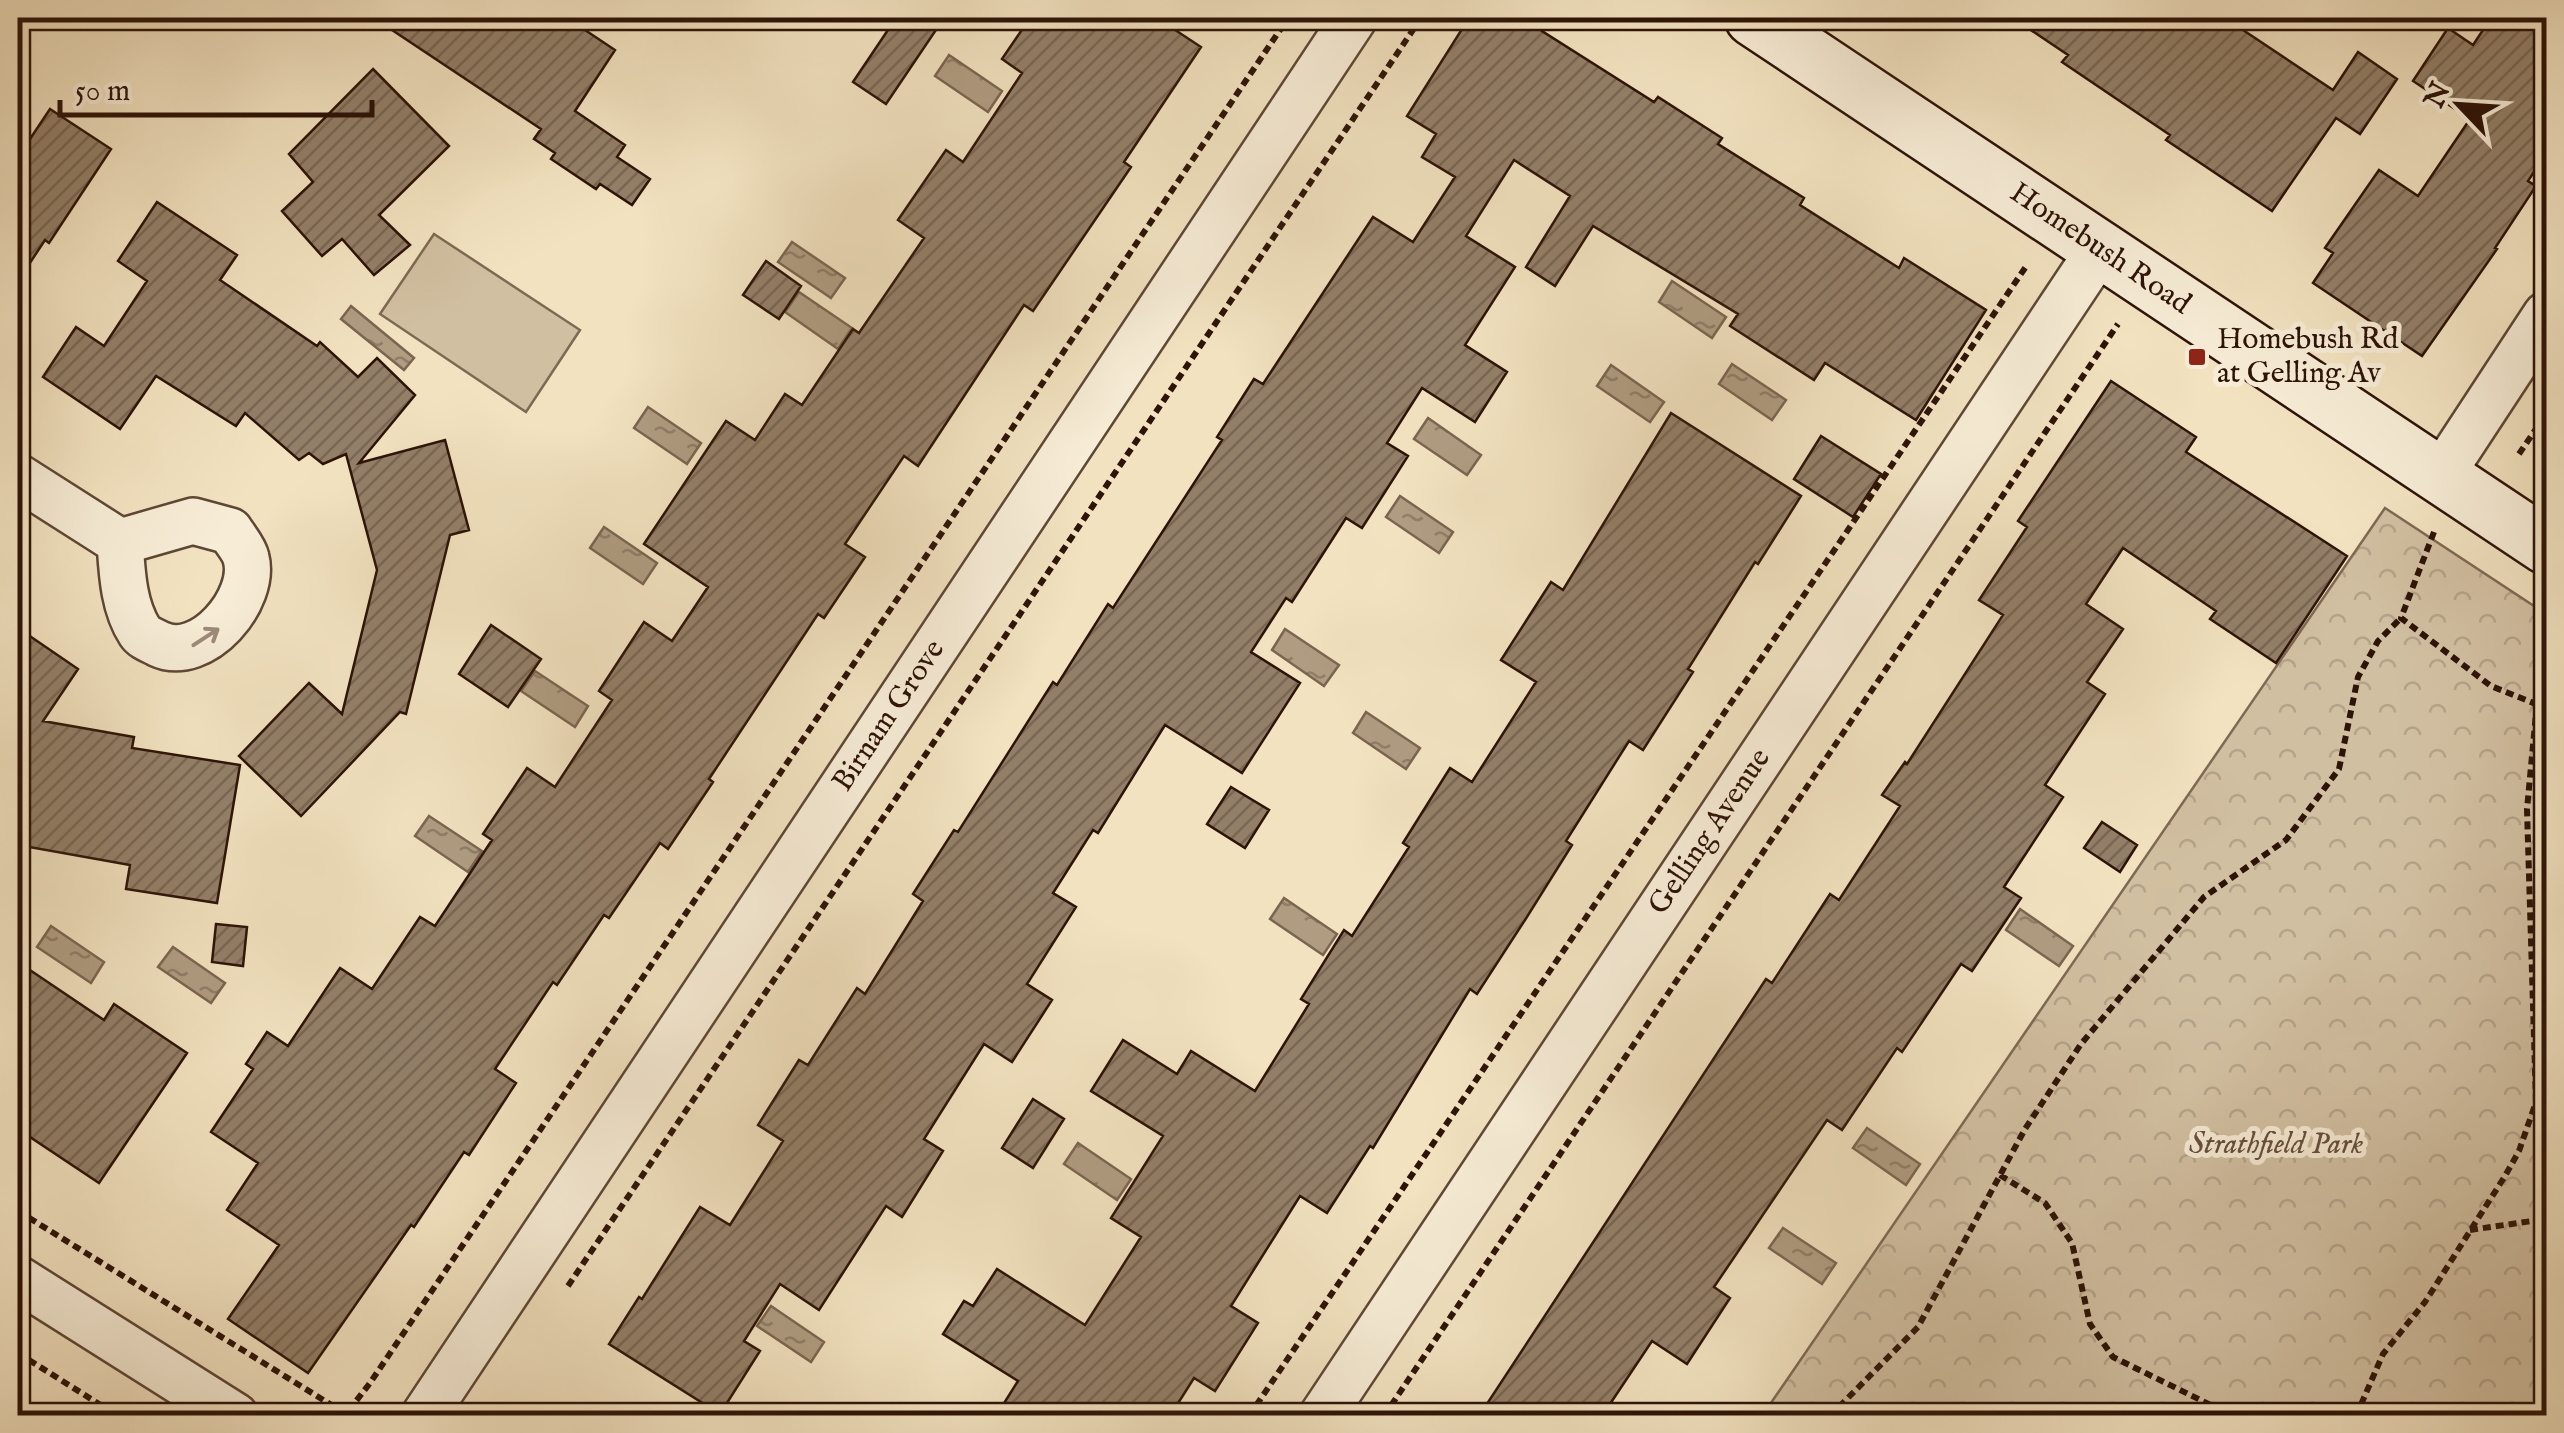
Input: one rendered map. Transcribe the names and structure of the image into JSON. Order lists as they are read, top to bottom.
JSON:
{
  "streets": {
    "main road": ["Homebush Road"],
    "street": ["Birnam Grove", "Gelling Avenue"]
  },
  "crossings": [
    ["Homebush Road", "Gelling Avenue"]
  ],
  "parks": ["Strathfield Park"],
  "places": {
    "transit": ["Homebush Rd at Gelling Av"]
  },
  "scale_bar": "50 m",
  "north": "top left"
}
